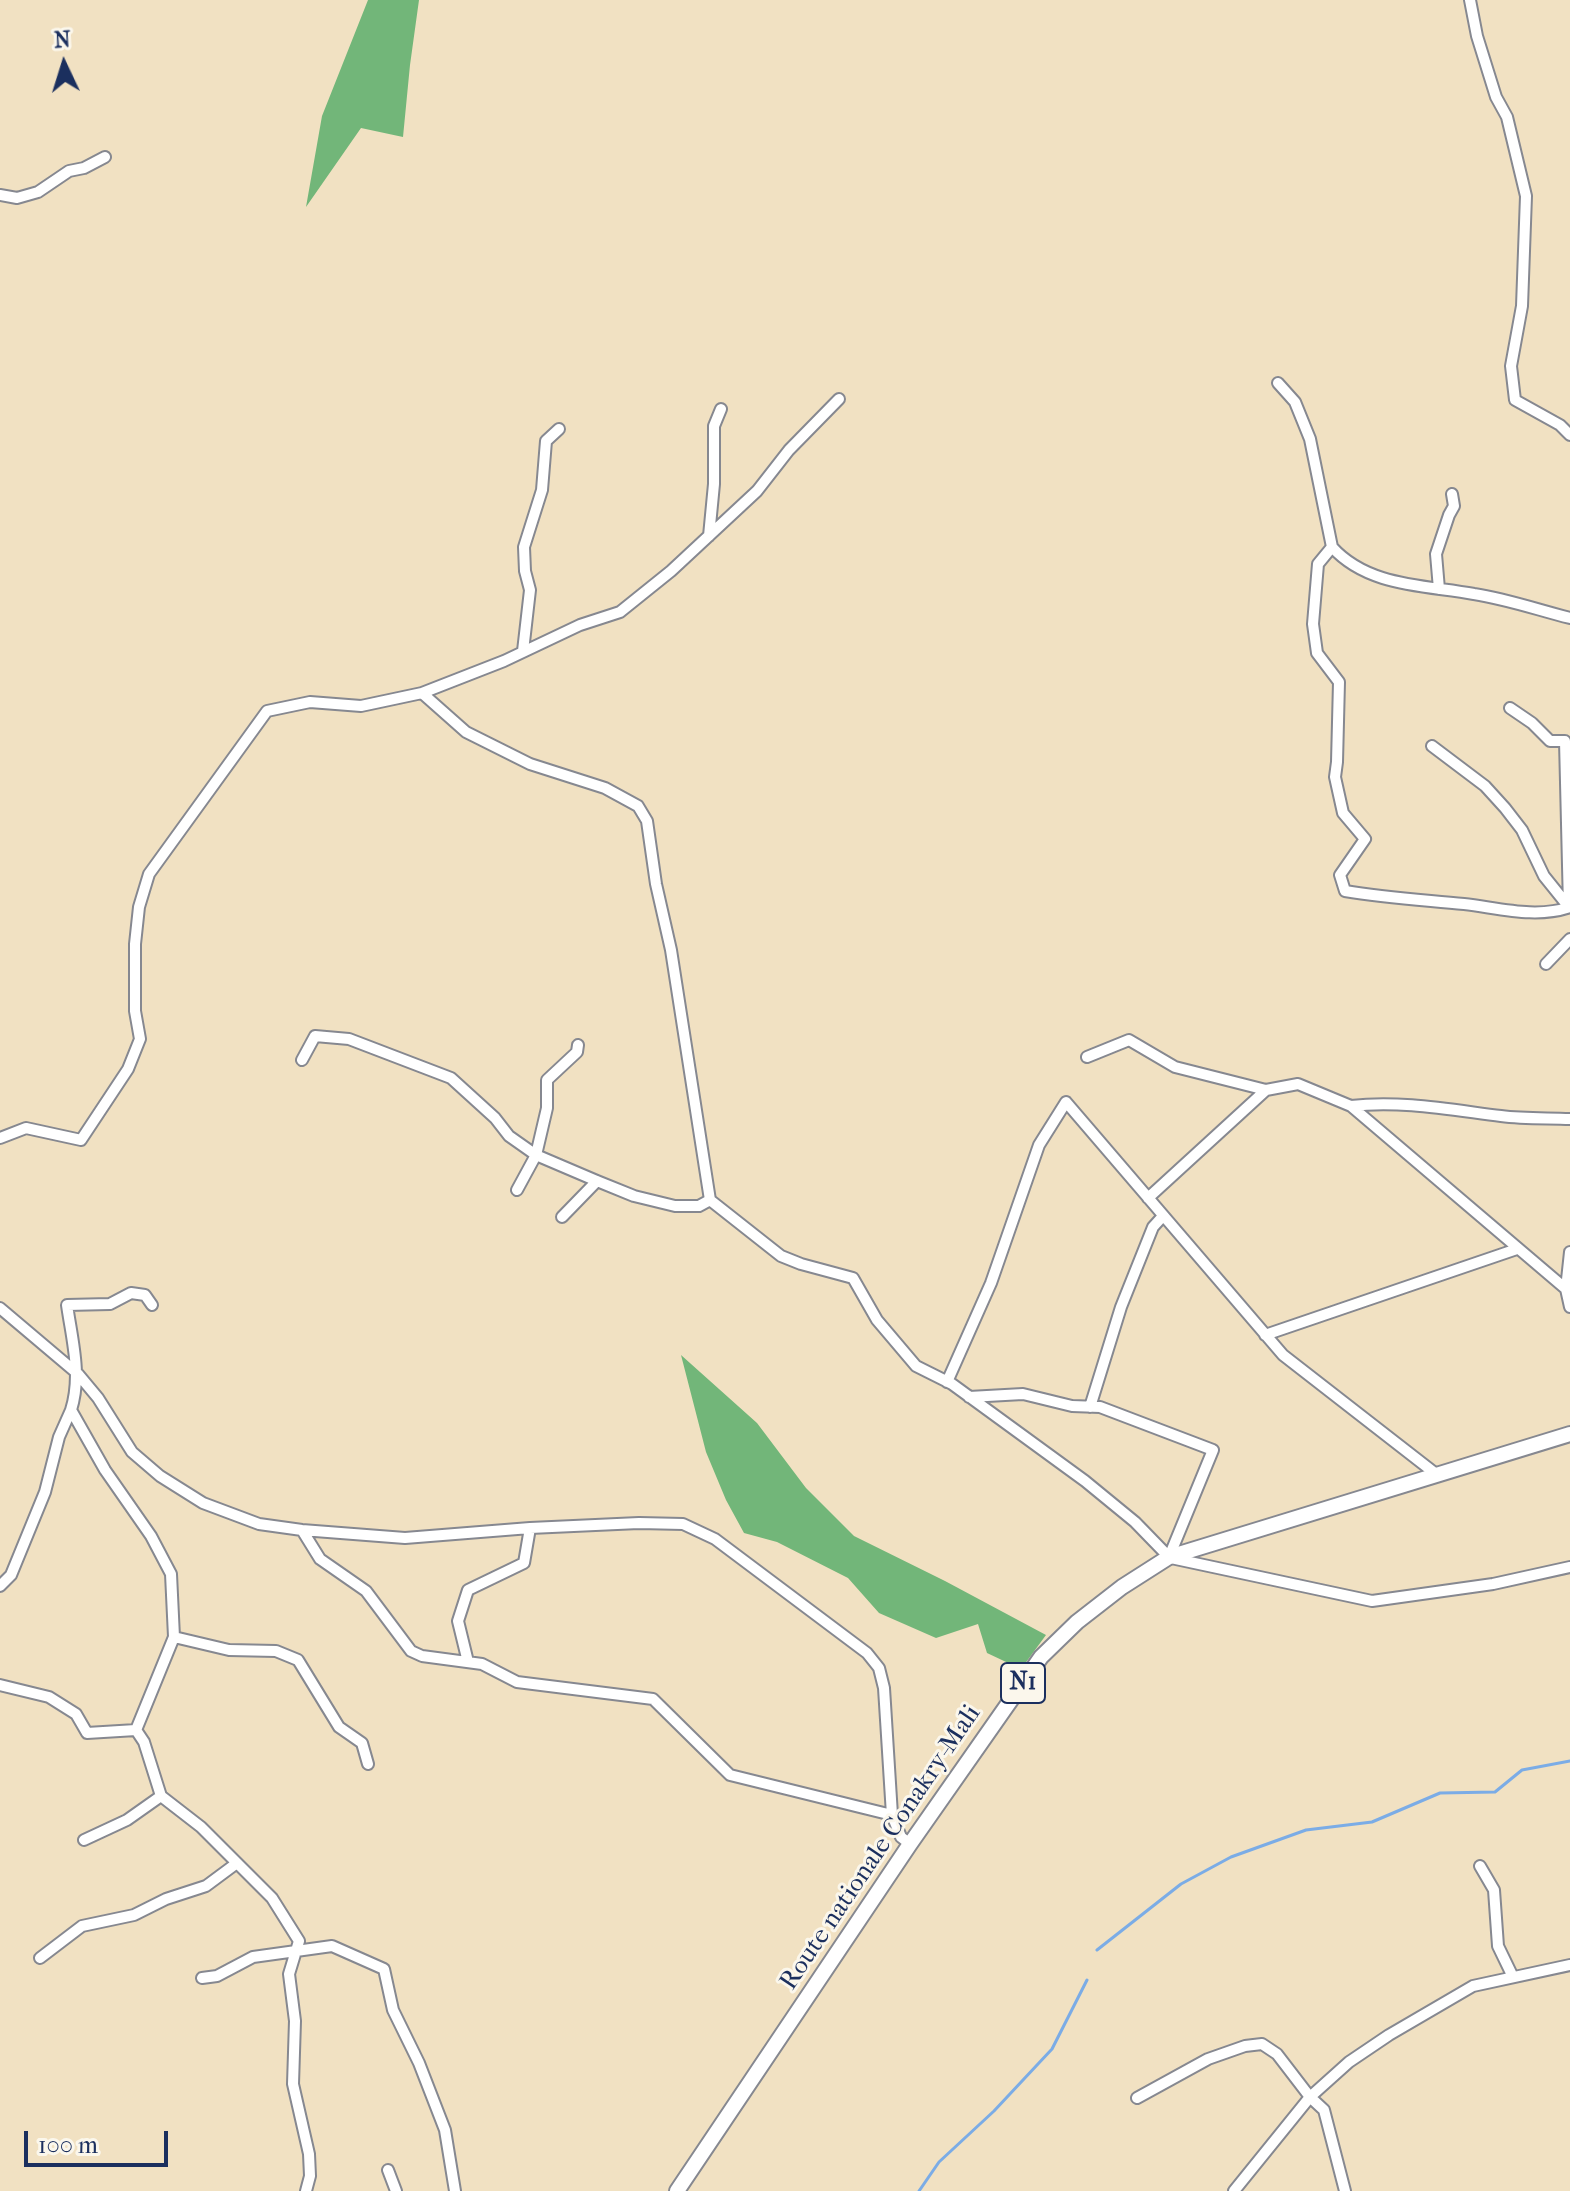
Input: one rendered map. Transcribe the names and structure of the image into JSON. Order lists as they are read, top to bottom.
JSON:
{
  "streets": {
    "highway": ["N1", "Route nationale Conakry-Mali"]
  },
  "scale_bar": "100 m",
  "north": "top"
}
